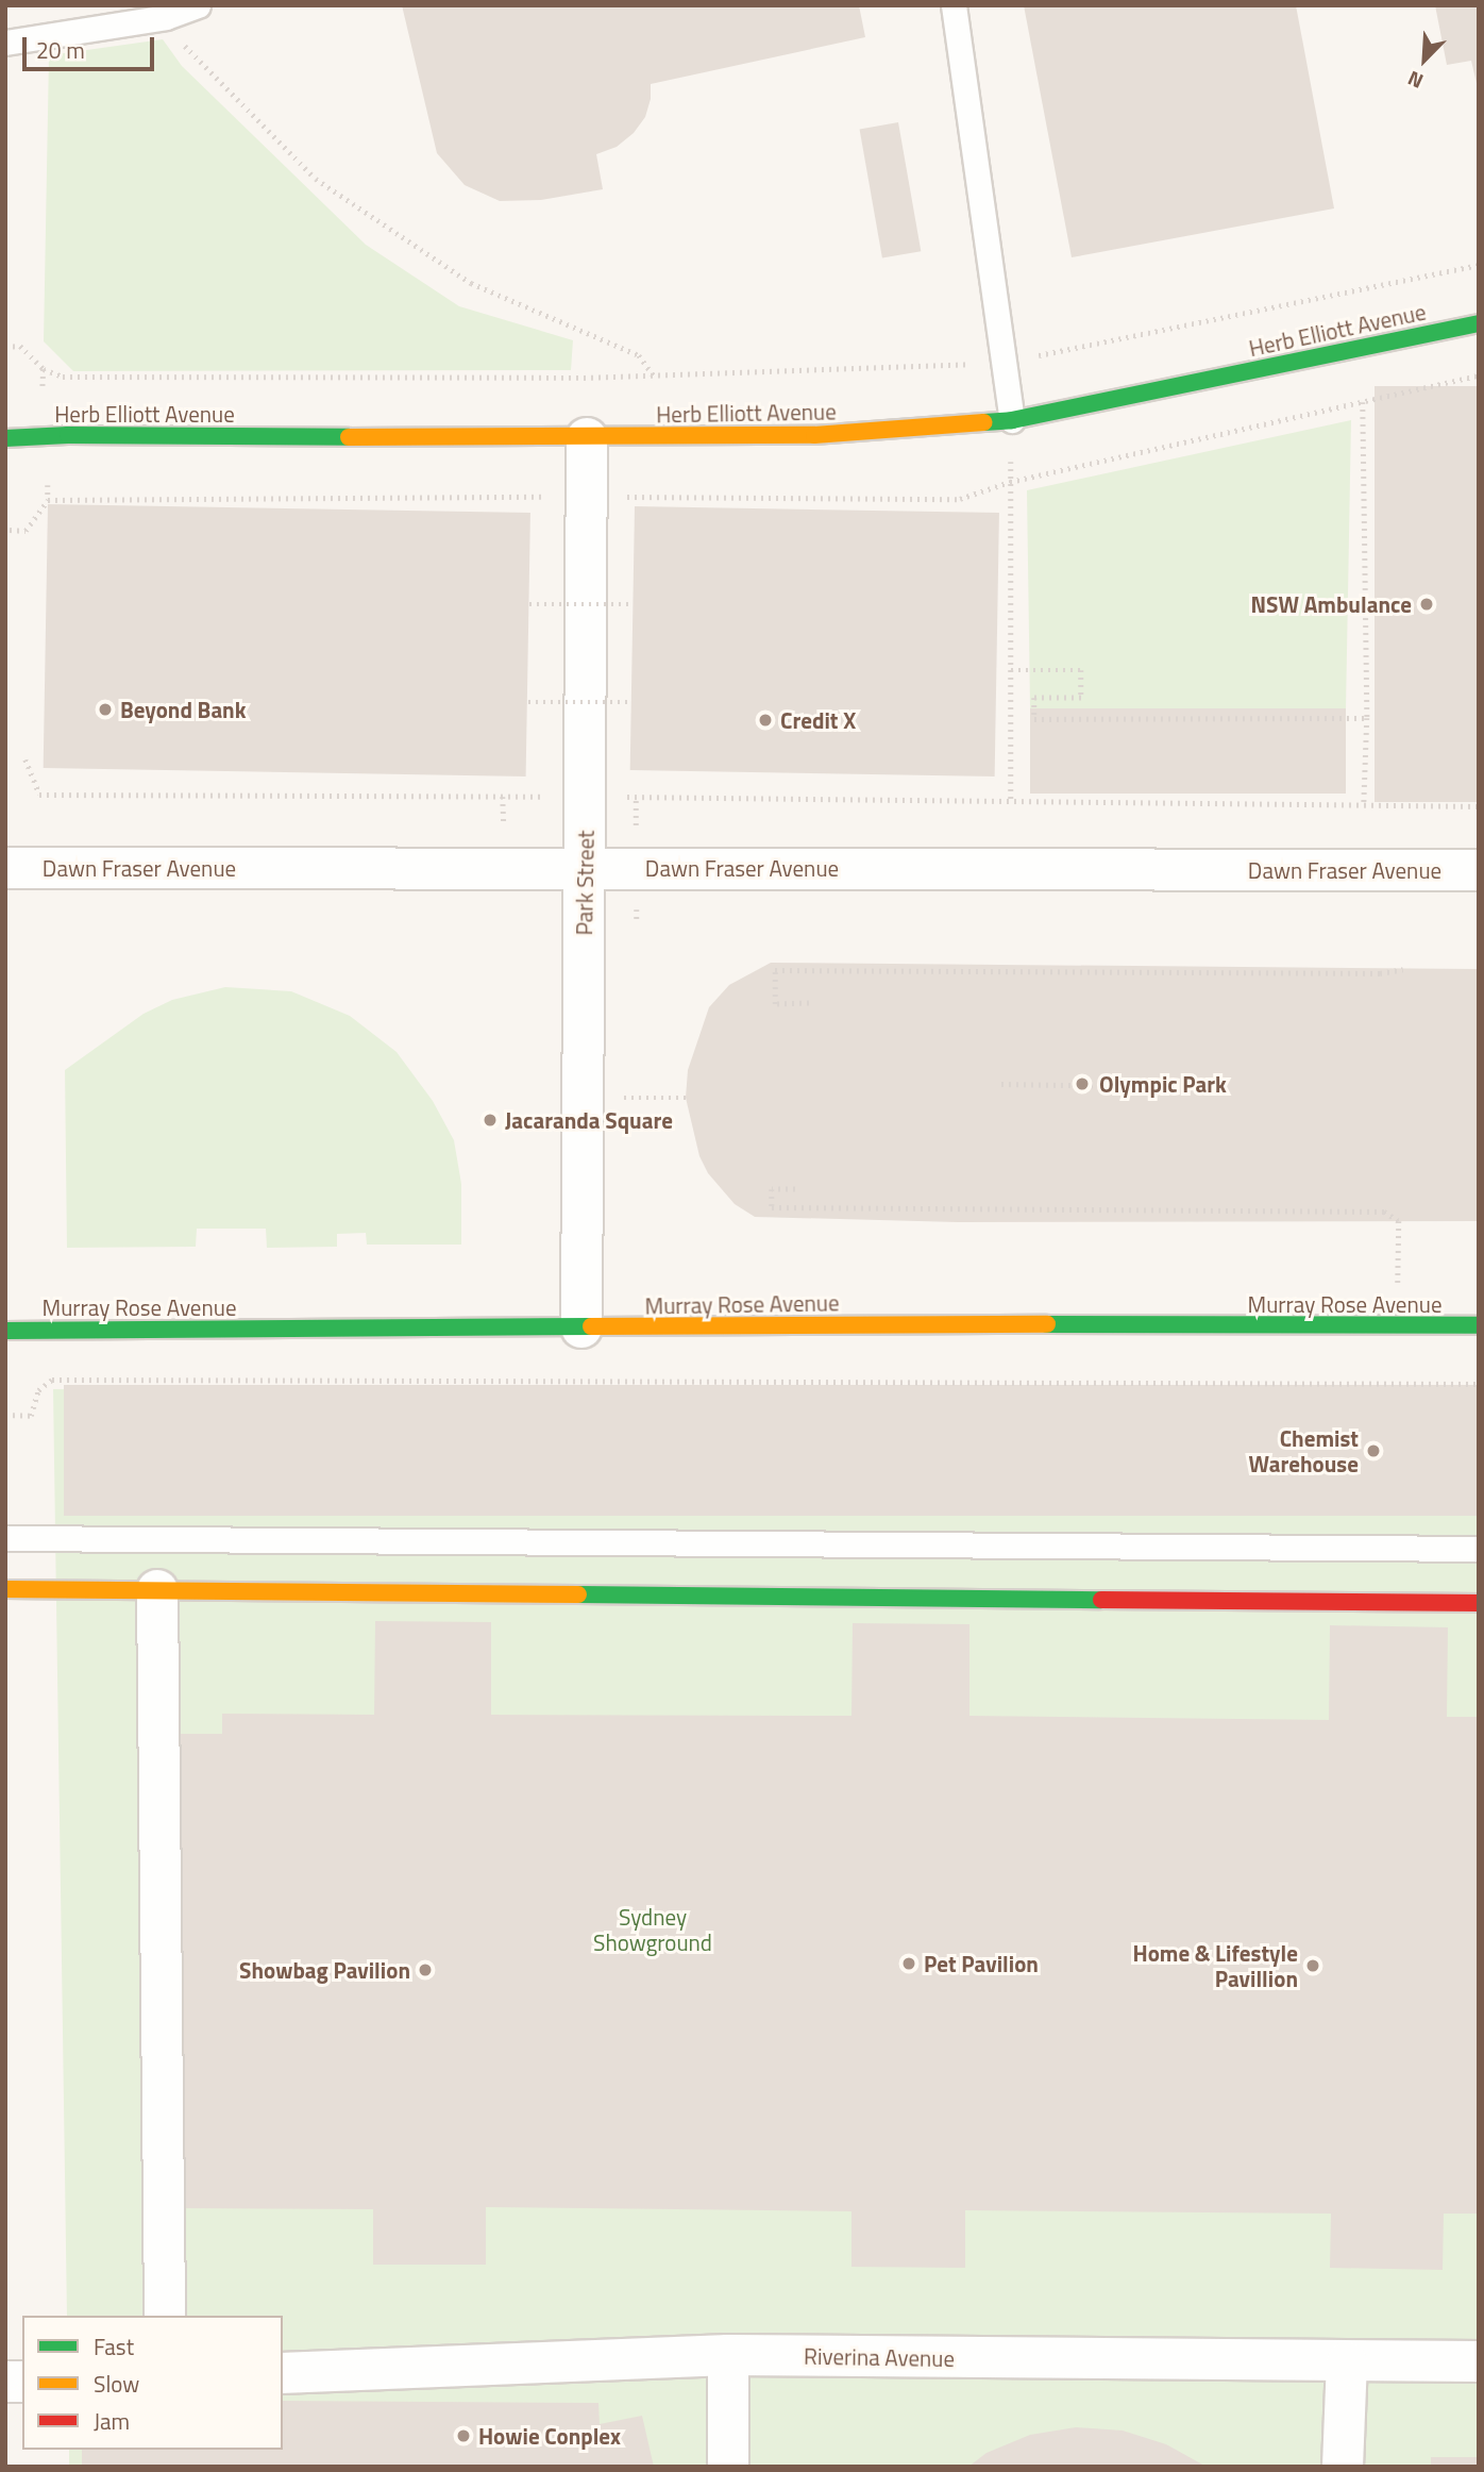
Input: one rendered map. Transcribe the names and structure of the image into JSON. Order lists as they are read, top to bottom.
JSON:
{
  "streets": {
    "street": [
      "Herb Elliott Avenue",
      "Dawn Fraser Avenue",
      "Park Street",
      "Murray Rose Avenue",
      "Riverina Avenue"
    ]
  },
  "crossings": [
    ["Herb Elliott Avenue", "Park Street"],
    ["Dawn Fraser Avenue", "Park Street"],
    ["Park Street", "Murray Rose Avenue"]
  ],
  "parks": ["Sydney Showground"],
  "places": [
    "NSW Ambulance",
    "Beyond Bank",
    "Credit X",
    "Olympic Park",
    "Jacaranda Square",
    "Chemist Warehouse",
    "Pet Pavilion",
    "Home & Lifestyle Pavillion",
    "Showbag Pavilion",
    "Howie Conplex"
  ],
  "legend": ["Fast", "Slow", "Jam"],
  "scale_bar": "20 m",
  "north": "bottom left"
}
